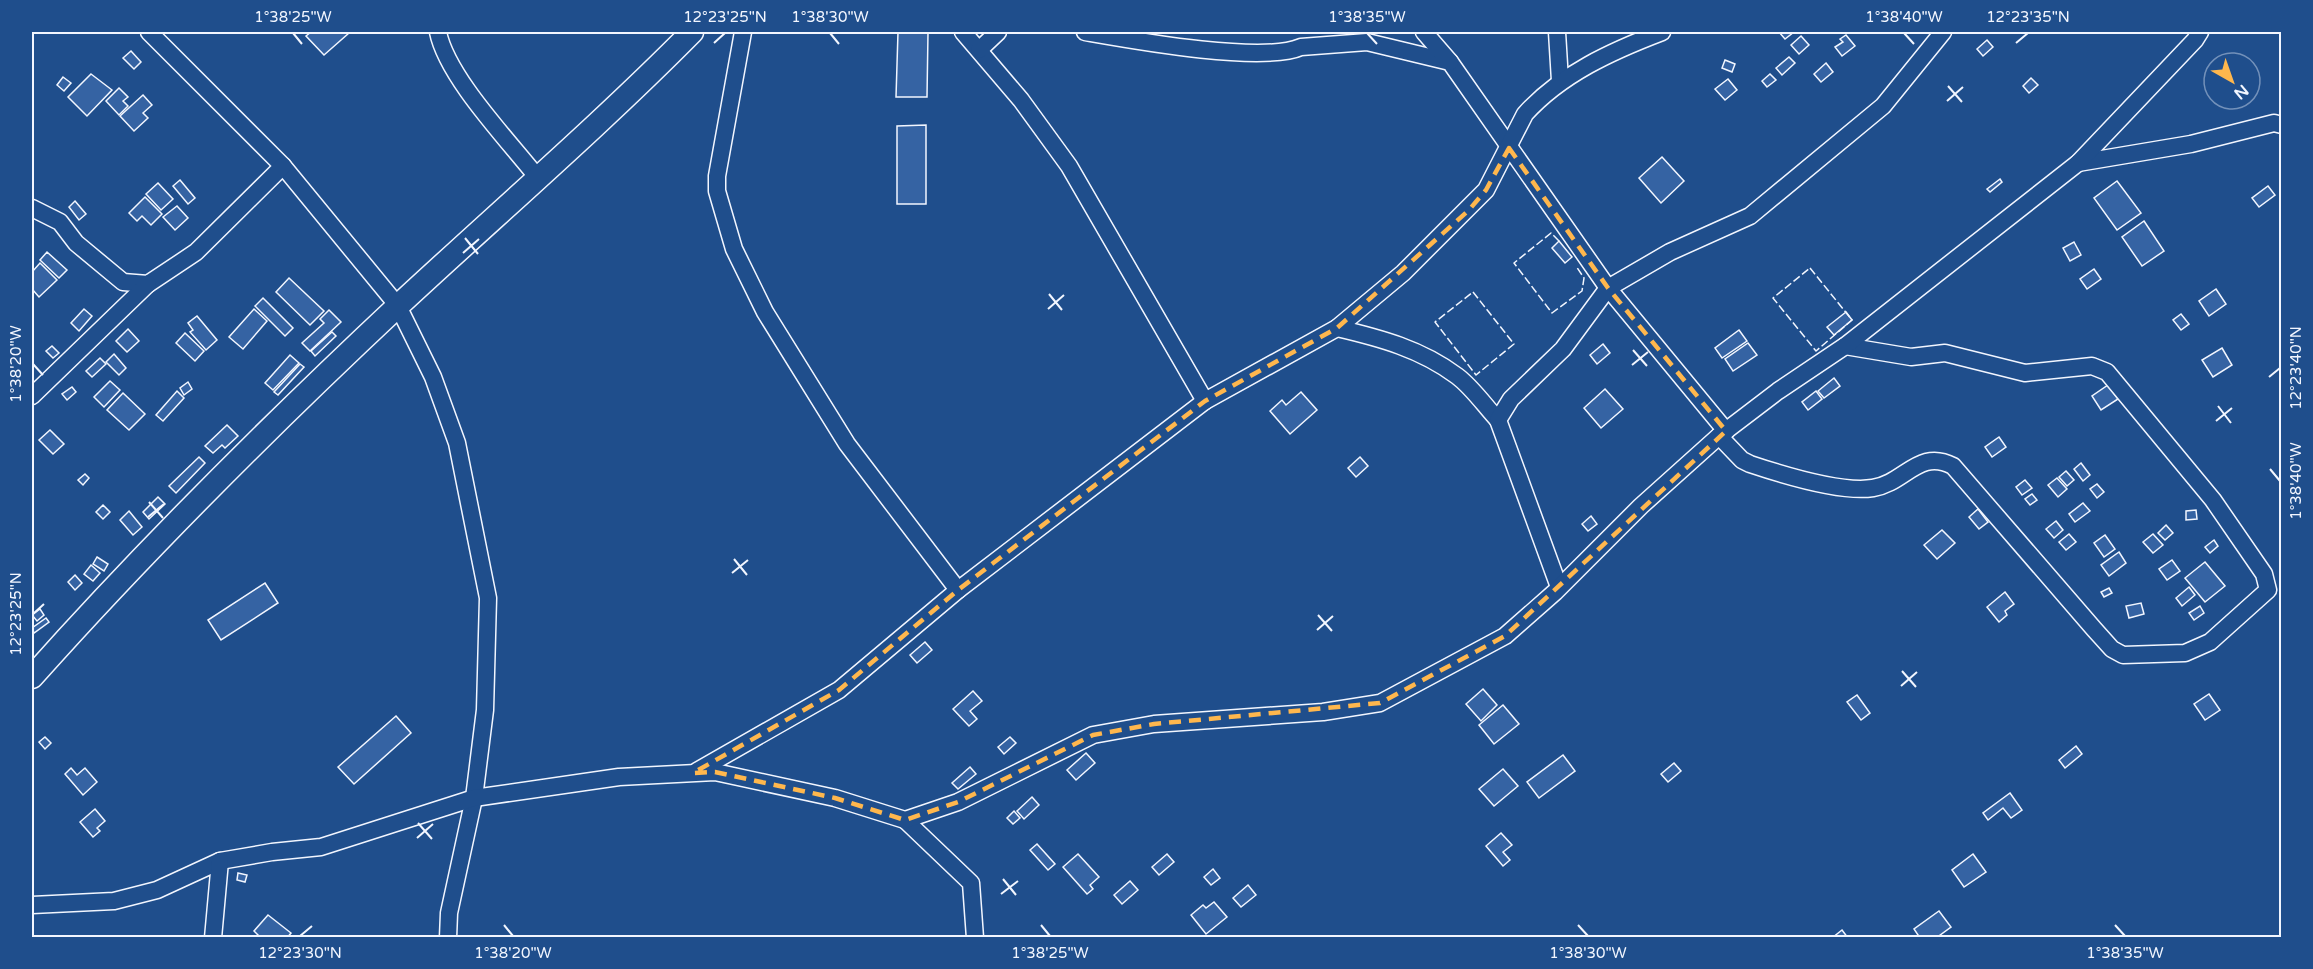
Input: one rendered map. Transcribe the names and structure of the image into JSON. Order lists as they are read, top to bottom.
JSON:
{
  "north": "bottom right",
  "coordinates": [
    "1°38'25\"W",
    "12°23'25\"N",
    "1°38'30\"W",
    "1°38'35\"W",
    "1°38'40\"W",
    "12°23'35\"N",
    "1°38'20\"W",
    "12°23'40\"N",
    "12°23'30\"N"
  ]
}
